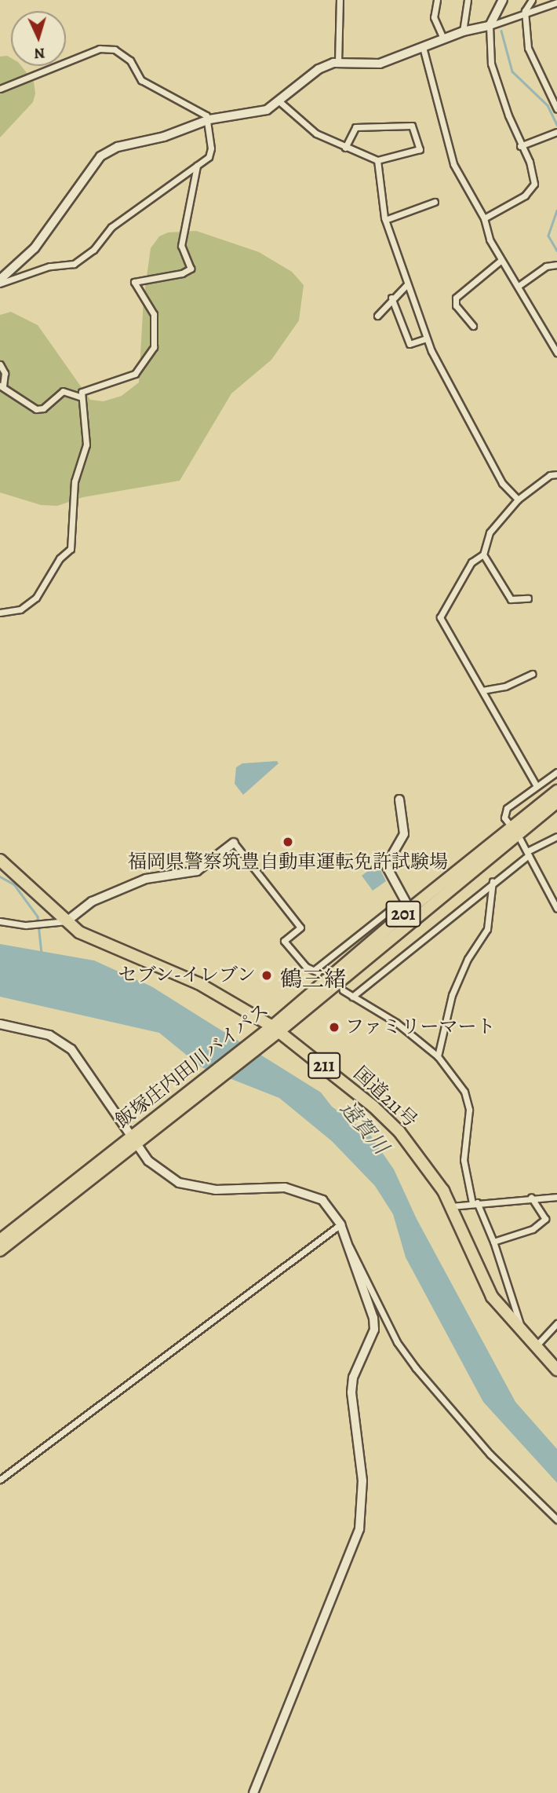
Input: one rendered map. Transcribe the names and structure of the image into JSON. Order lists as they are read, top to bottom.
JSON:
{
  "streets": {
    "highway": [
      "201",
      "飯塚庄内田川バイパス",
      "211",
      "国道211号"
    ]
  },
  "crossings": [
    ["飯塚庄内田川バイパス", "国道211号"]
  ],
  "districts": ["鶴三緒"],
  "water": ["遠賀川"],
  "places": ["福岡県警察筑豊自動車運転免許試験場", "セブン-イレブン", "ファミリーマート"],
  "north": "bottom"
}
